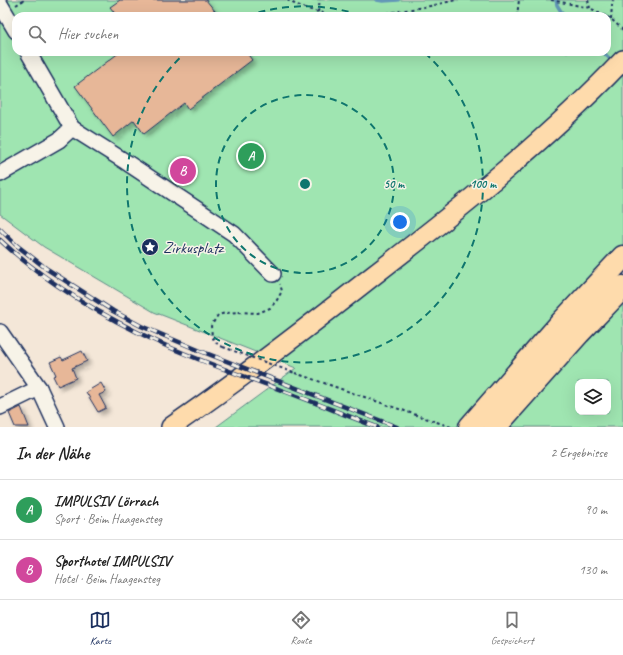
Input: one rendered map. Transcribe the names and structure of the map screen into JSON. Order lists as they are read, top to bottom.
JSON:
{
  "places": {
    "place": ["Zirkusplatz"]
  },
  "page": {
    "search": "Hier suchen",
    "pins": ["A", "B"],
    "heading": ["In der Nähe", "2 Ergebnisse"],
    "list": [
      {
        "mark": "A",
        "name": "IMPULSIV Lörrach",
        "note": "Sport · Beim Haagensteg",
        "value": "90 m"
      },
      {
        "mark": "B",
        "name": "Sporthotel IMPULSIV",
        "note": "Hotel · Beim Haagensteg",
        "value": "130 m"
      }
    ],
    "nav": ["Karte", "Route", "Gespeichert"]
  },
  "rings": ["50 m", "100 m"]
}
